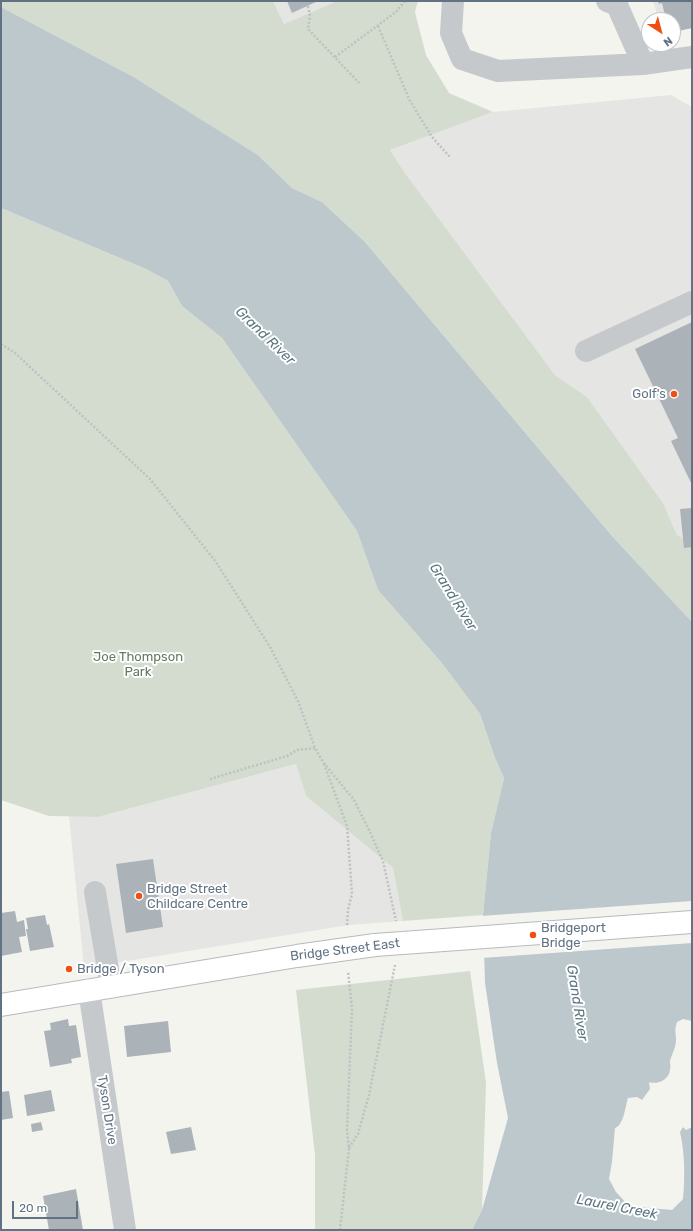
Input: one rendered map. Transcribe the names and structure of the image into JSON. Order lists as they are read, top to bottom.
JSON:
{
  "streets": {
    "main road": ["Bridge Street East"],
    "street": ["Tyson Drive"]
  },
  "crossings": [
    ["Bridge Street East", "Tyson Drive"]
  ],
  "water": ["Grand River", "Laurel Creek"],
  "parks": ["Joe Thompson Park"],
  "places": [
    "Golf's",
    "Bridge Street Childcare Centre",
    "Bridgeport Bridge",
    "Bridge / Tyson"
  ],
  "scale_bar": "20 m",
  "north": "bottom right"
}
